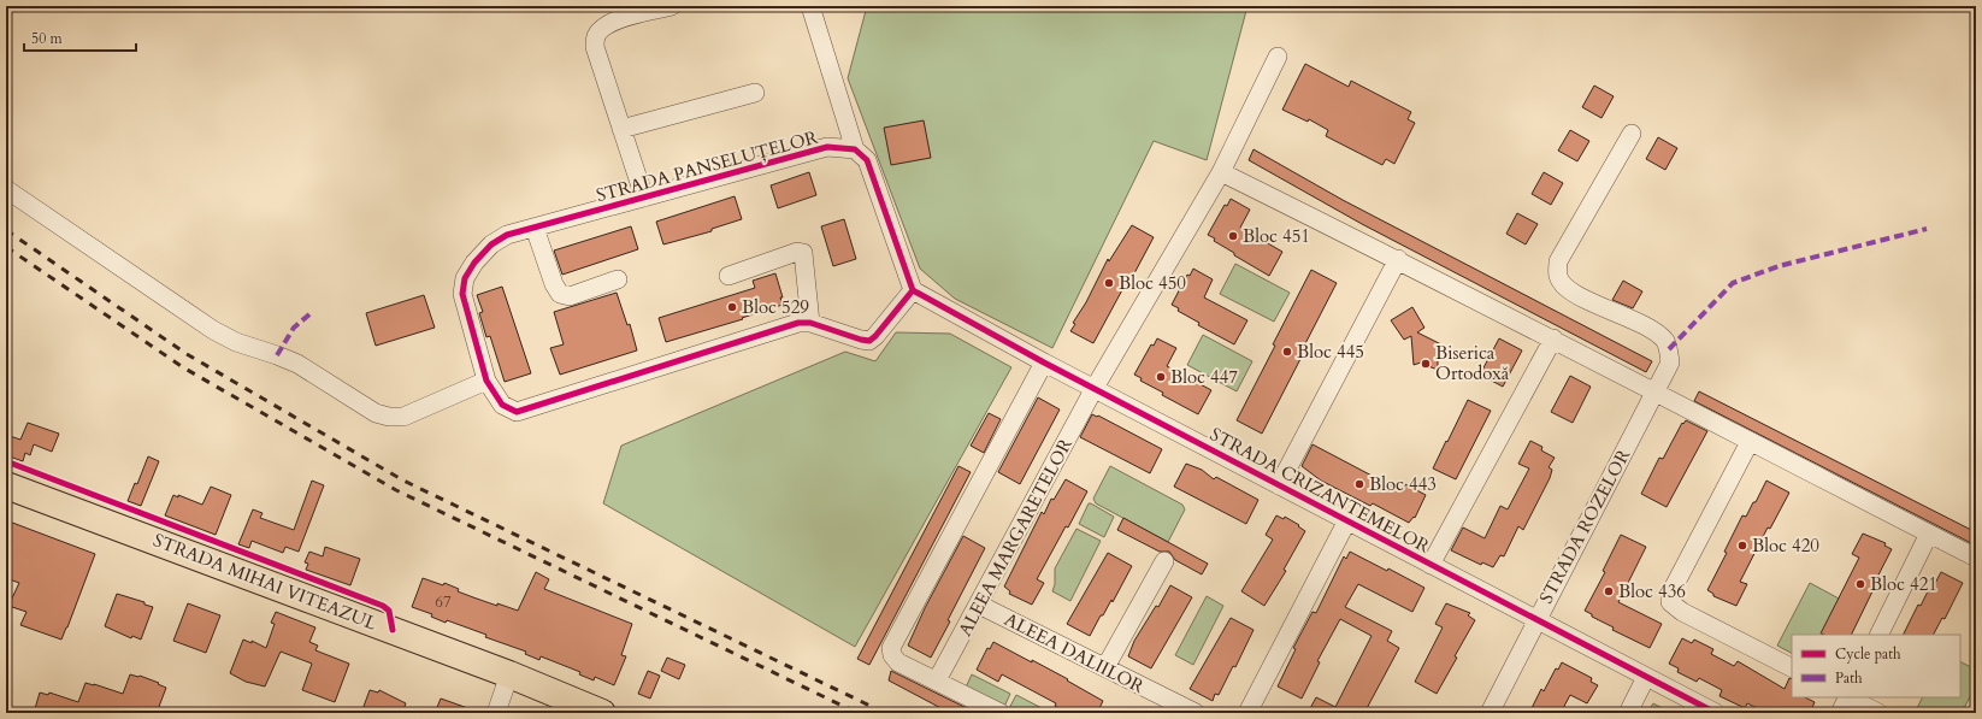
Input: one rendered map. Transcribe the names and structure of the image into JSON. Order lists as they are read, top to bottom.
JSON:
{
  "streets": {
    "highway": ["STRADA MIHAI VITEAZUL"],
    "street": [
      "STRADA PANSELUȚELOR",
      "STRADA CRIZANTEMELOR",
      "STRADA ROZELOR",
      "ALEEA MARGARETELOR",
      "ALEEA DALIILOR"
    ]
  },
  "crossings": [
    ["STRADA PANSELUȚELOR", "STRADA CRIZANTEMELOR"],
    ["STRADA CRIZANTEMELOR", "STRADA ROZELOR"],
    ["STRADA CRIZANTEMELOR", "ALEEA MARGARETELOR"],
    ["ALEEA MARGARETELOR", "ALEEA DALIILOR"]
  ],
  "places": [
    "Bloc 451",
    "Bloc 450",
    "Bloc 529",
    "Bloc 445",
    "Biserica Ortodoxă",
    "Bloc 447",
    "Bloc 443",
    "Bloc 420",
    "Bloc 421",
    "Bloc 436"
  ],
  "house_numbers": ["67"],
  "legend": ["Cycle path", "Path"],
  "scale_bar": "50 m"
}
